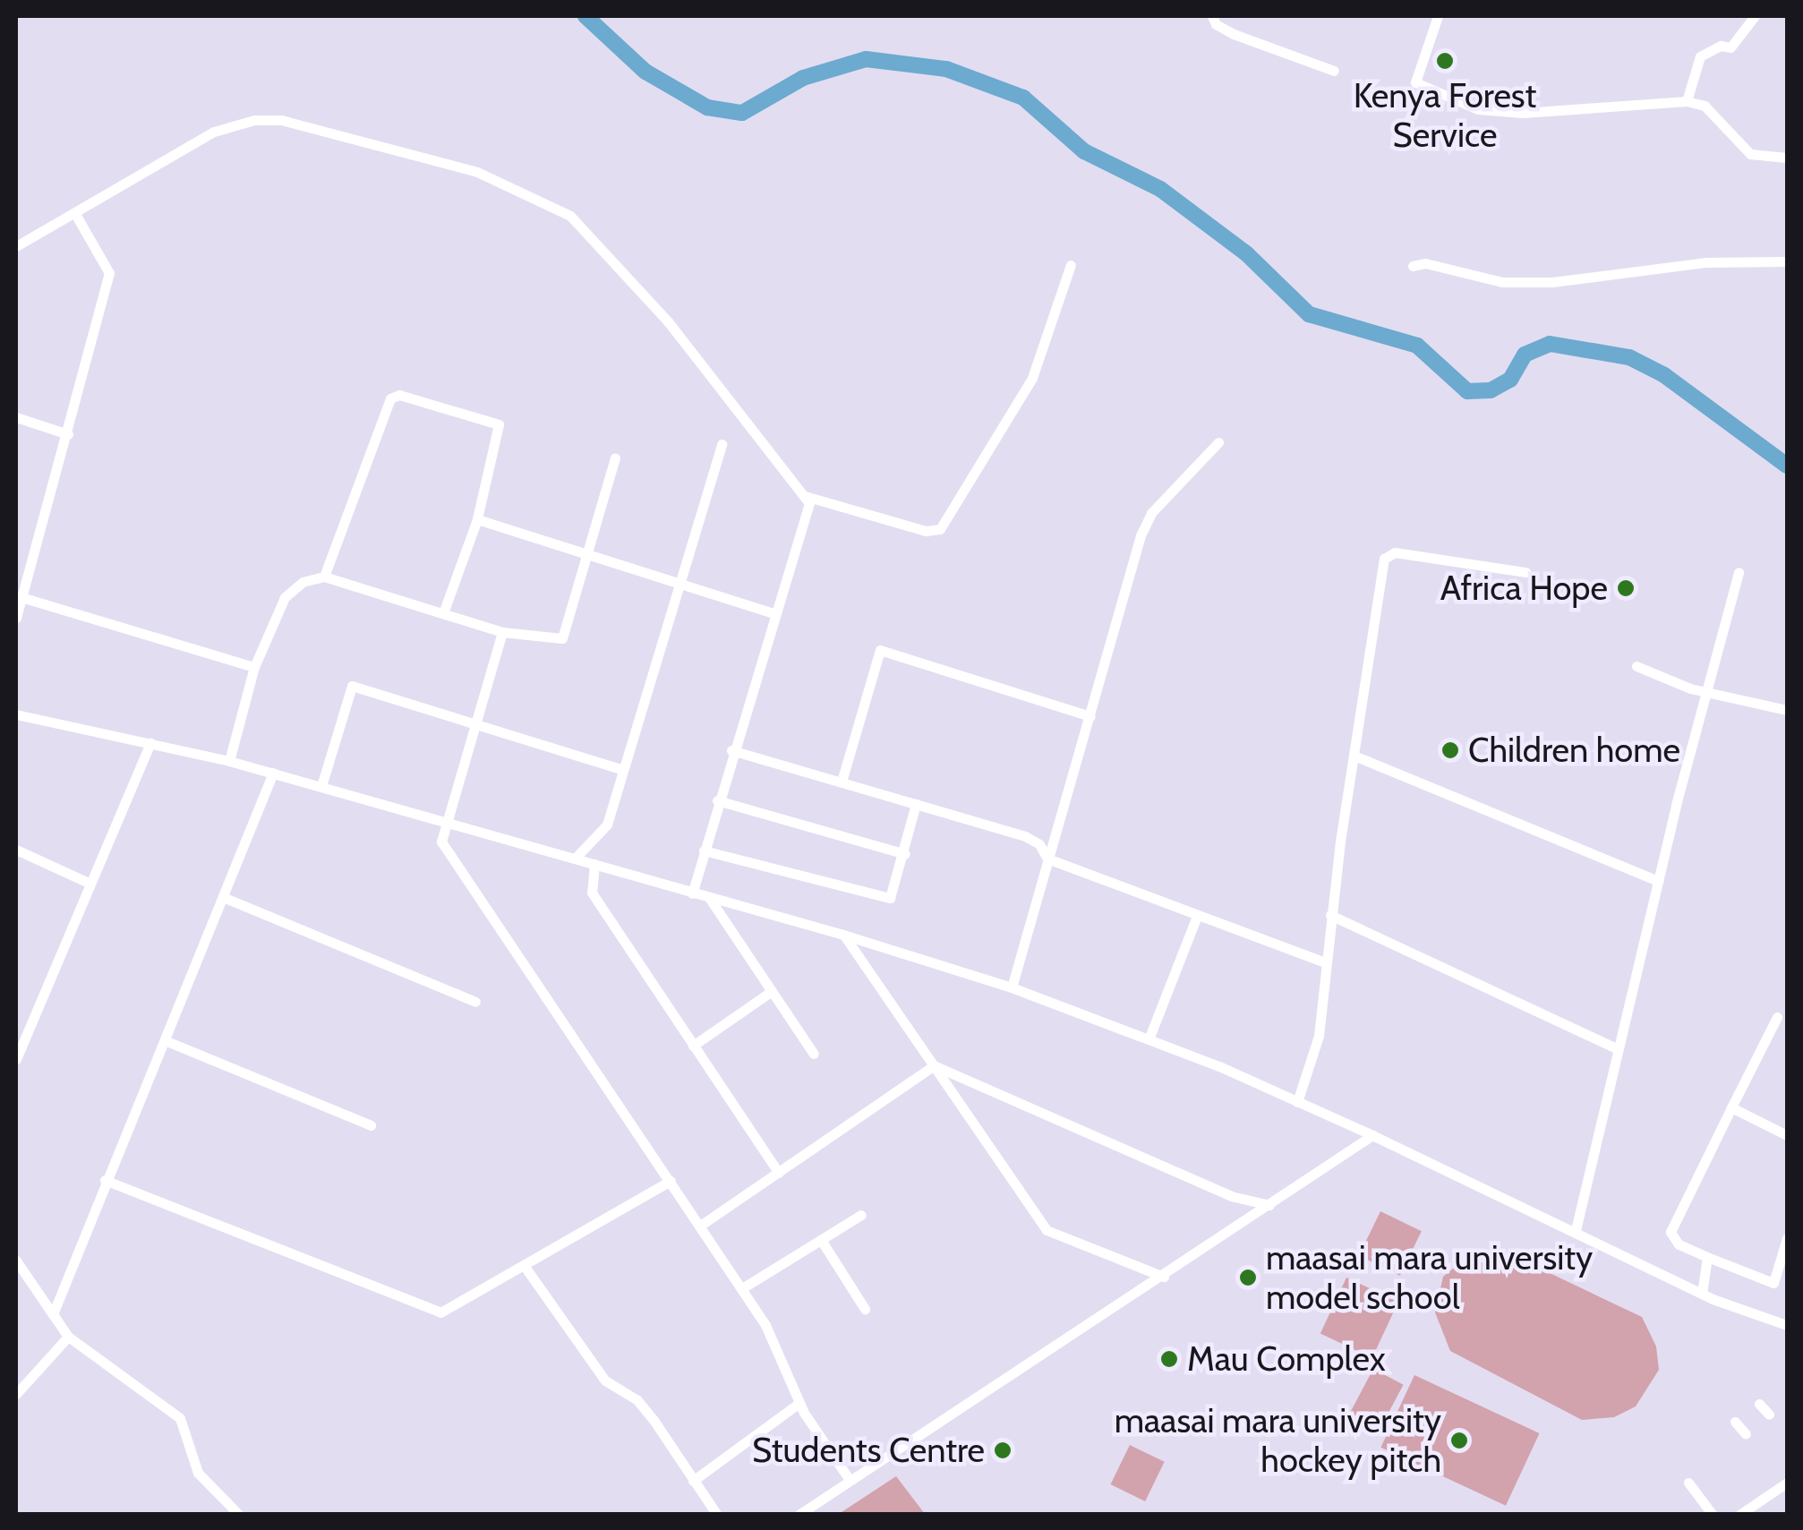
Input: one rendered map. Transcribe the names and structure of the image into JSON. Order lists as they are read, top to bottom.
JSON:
{
  "places": [
    "Kenya Forest Service",
    "Africa Hope",
    "Children home",
    "maasai mara university model school",
    "Mau Complex",
    "maasai mara university hockey pitch",
    "Students Centre"
  ]
}
